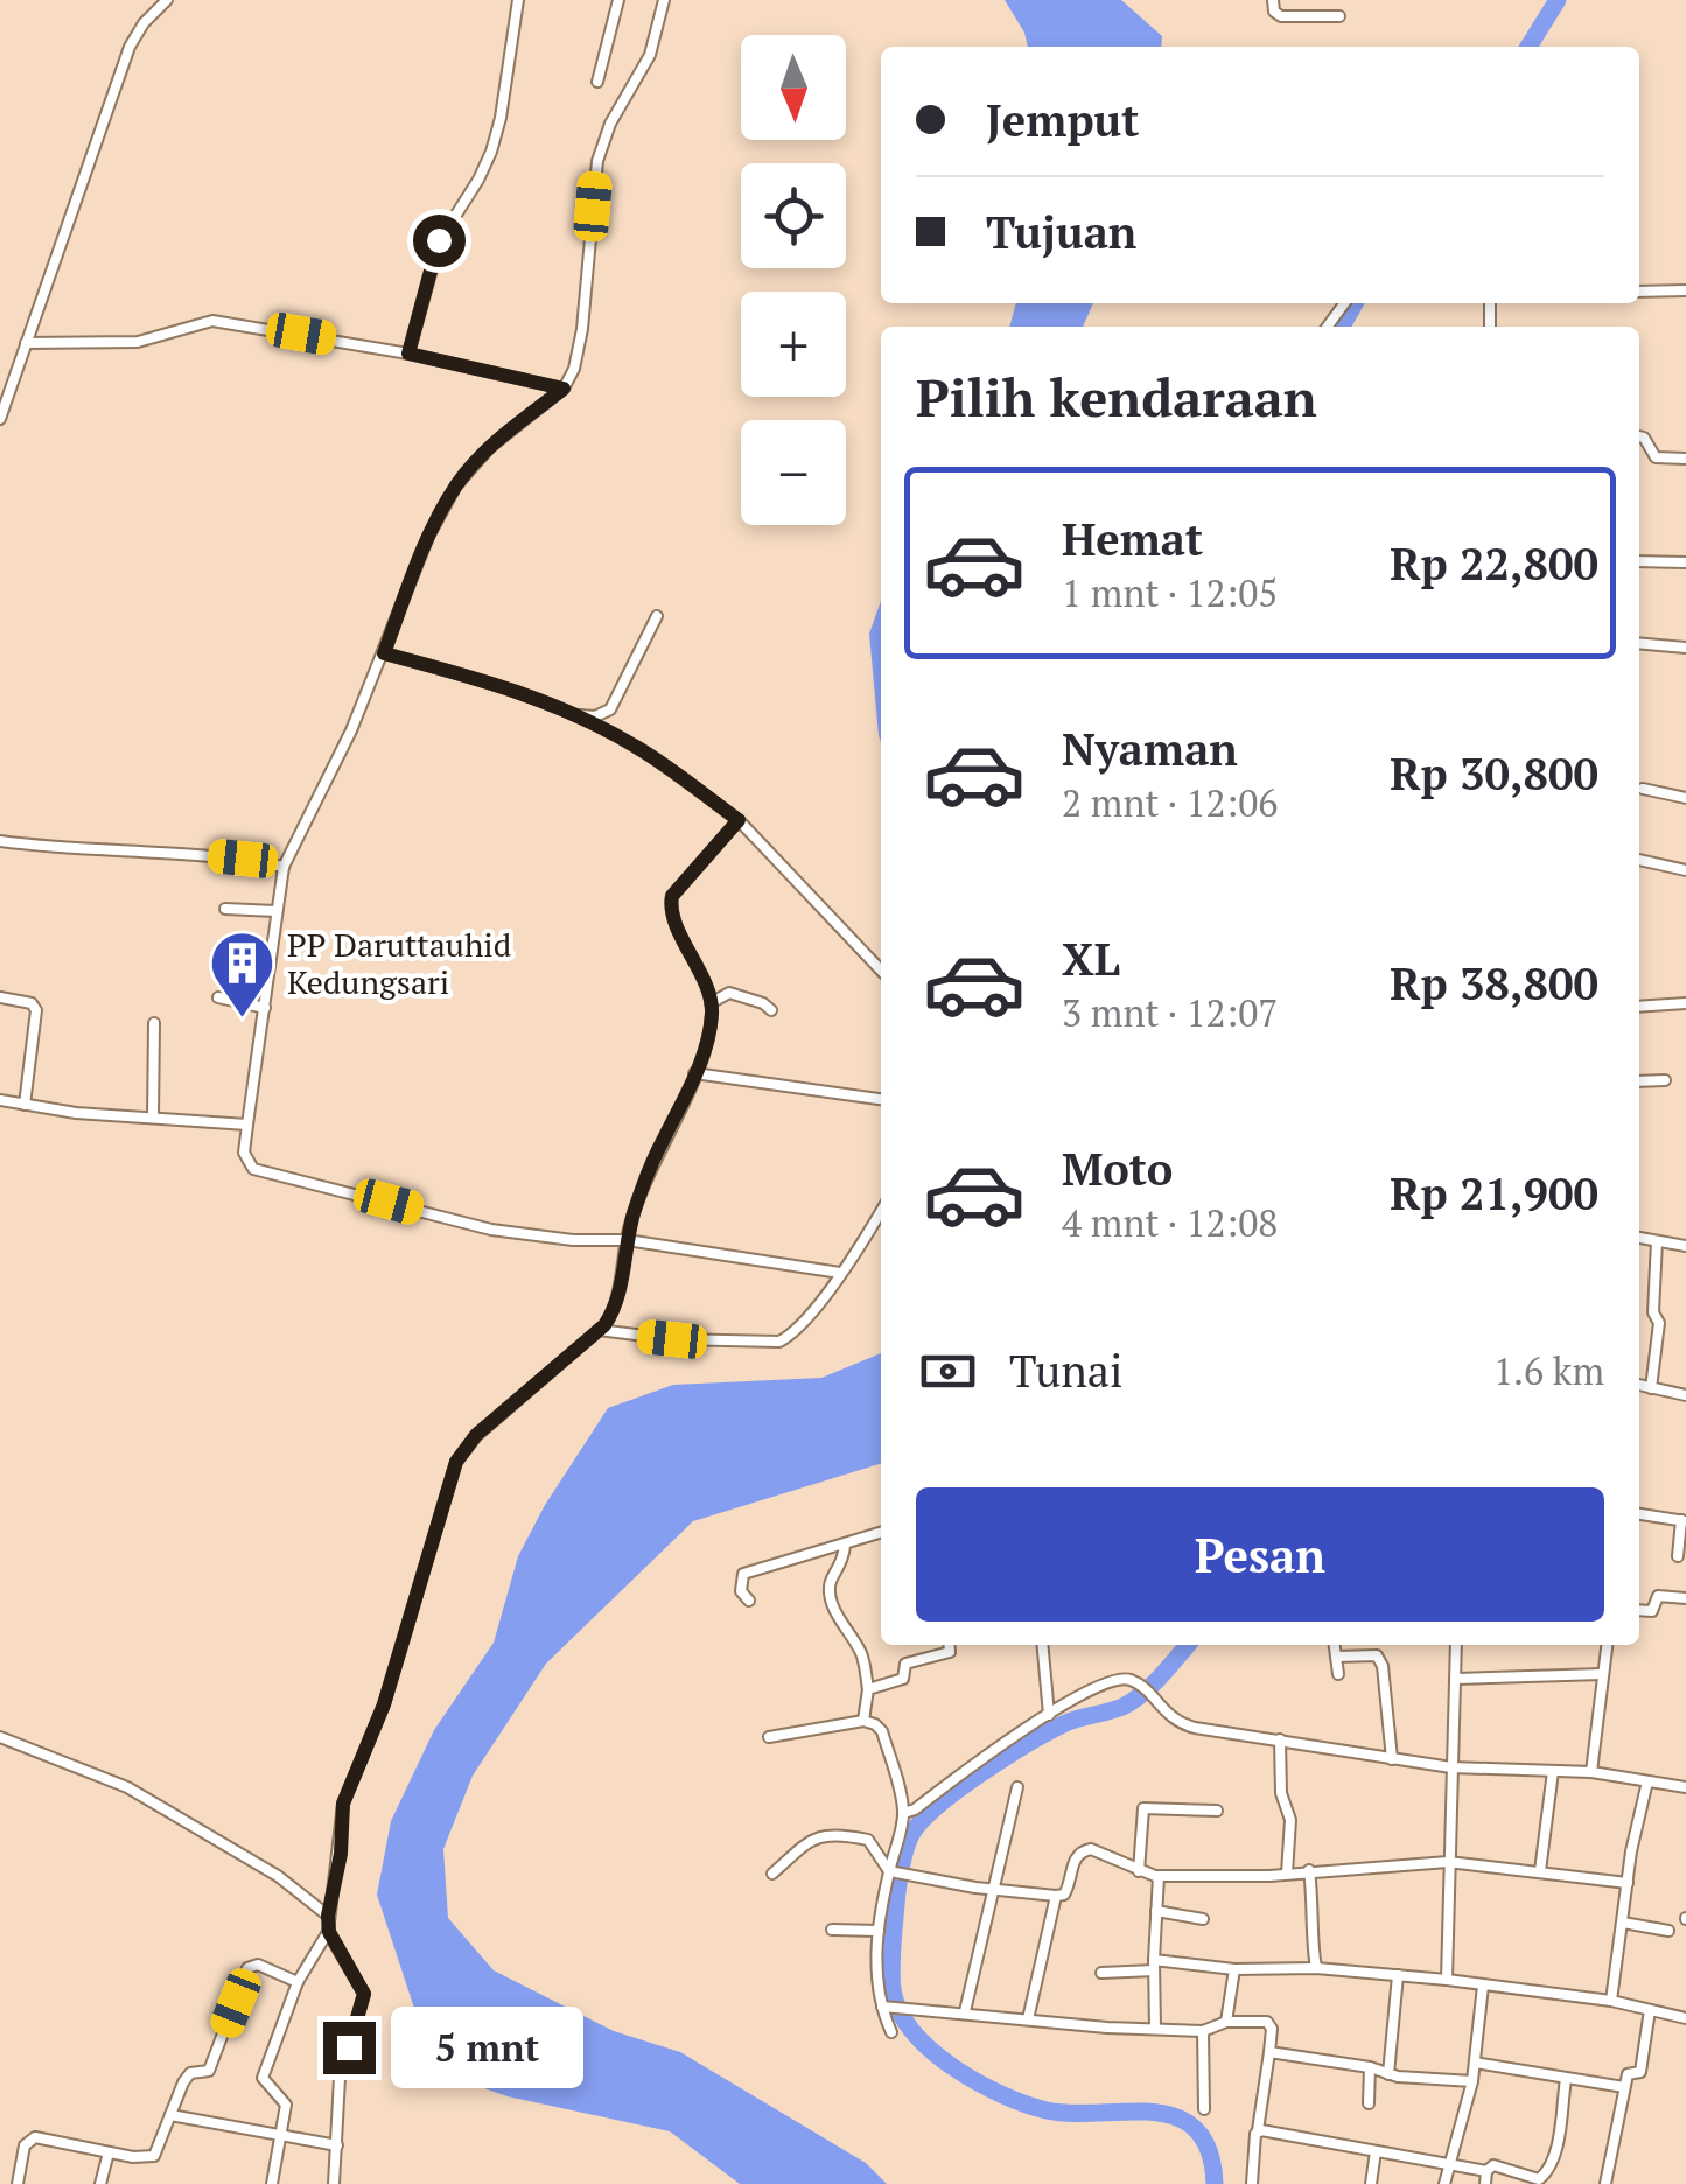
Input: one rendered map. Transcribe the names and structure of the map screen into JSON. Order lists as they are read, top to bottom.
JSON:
{
  "places": {
    "building": ["PP Daruttauhid Kedungsari"]
  },
  "north": "bottom",
  "page": {
    "map_buttons": ["+", "−"],
    "banner": ["Jemput", "Tujuan"],
    "heading": "Pilih kendaraan",
    "list": [
      {
        "name": "Hemat",
        "note": "1 mnt · 12:05",
        "value": "Rp 22,800"
      },
      {
        "name": "Nyaman",
        "note": "2 mnt · 12:06",
        "value": "Rp 30,800"
      },
      {
        "name": "XL",
        "note": "3 mnt · 12:07",
        "value": "Rp 38,800"
      },
      {
        "name": "Moto",
        "note": "4 mnt · 12:08",
        "value": "Rp 21,900"
      }
    ],
    "pay": ["Tunai", "1.6 km"],
    "buttons": "Pesan",
    "bubble": "5 mnt"
  }
}
